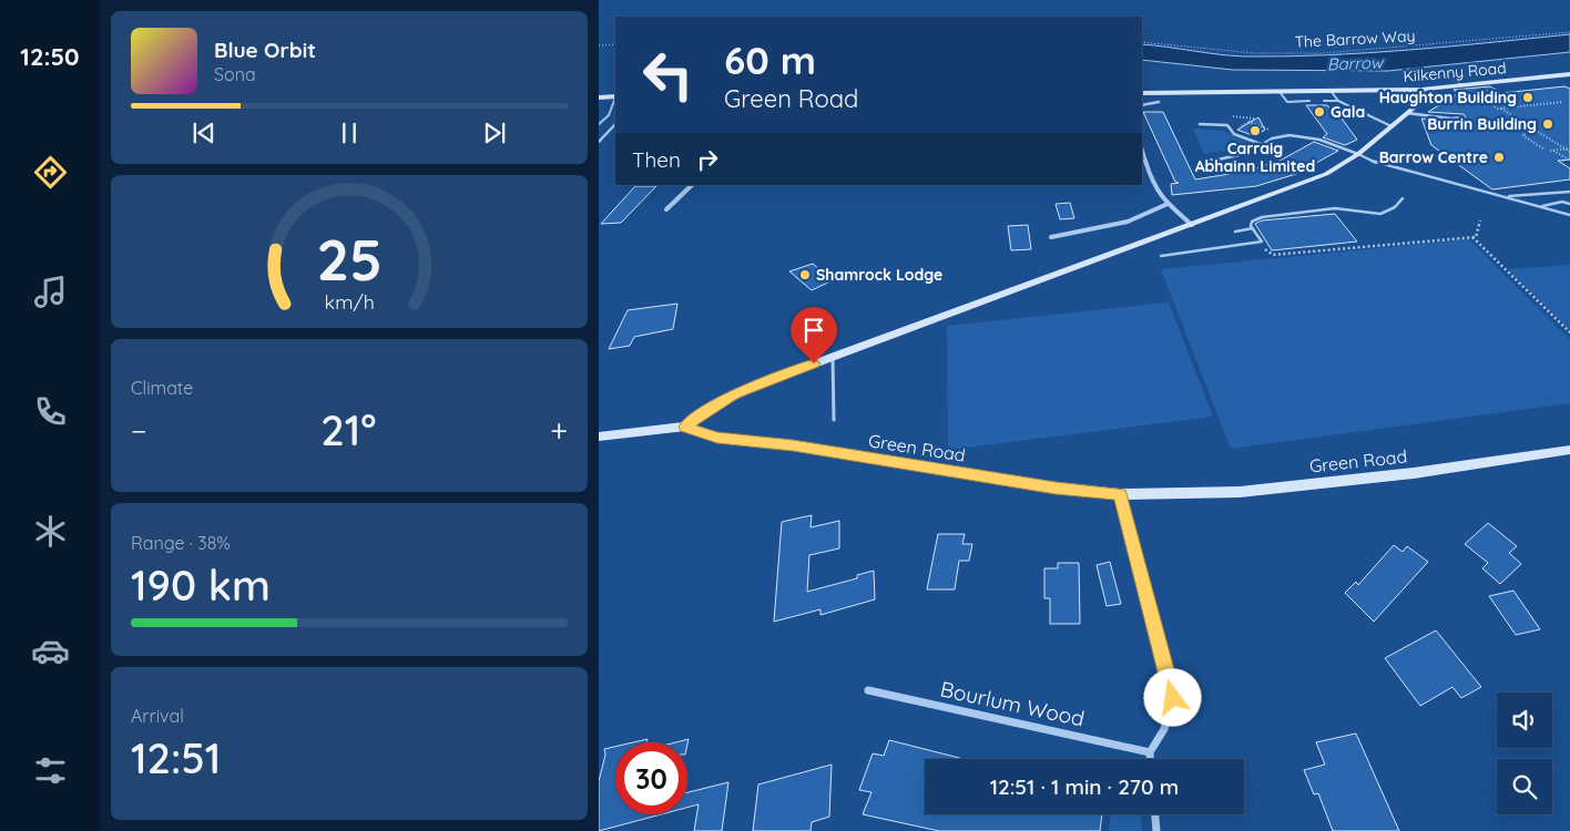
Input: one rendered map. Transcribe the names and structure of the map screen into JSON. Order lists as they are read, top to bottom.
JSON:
{
  "streets": {
    "street": ["Kilkenny Road", "Green Road", "Bourlum Wood"],
    "path": ["The Barrow Way"]
  },
  "water": ["Barrow"],
  "places": [
    "Haughton Building",
    "Gala",
    "Burrin Building",
    "Carraig Abhainn Limited",
    "Barrow Centre",
    "Shamrock Lodge"
  ],
  "page": {
    "tabs": "12:50",
    "turn": ["60 m", "Green Road"],
    "song": ["Blue Orbit", "Sona"],
    "then": "Then",
    "tile": [
      "Climate",
      ["Range · 38%", "190 km"],
      ["Arrival", "12:51"]
    ],
    "heat": ["−", "21°", "+"],
    "limit": "30",
    "trip": "12:51 · 1 min · 270 m",
    "gauge": ["25", "km/h"]
  }
}
